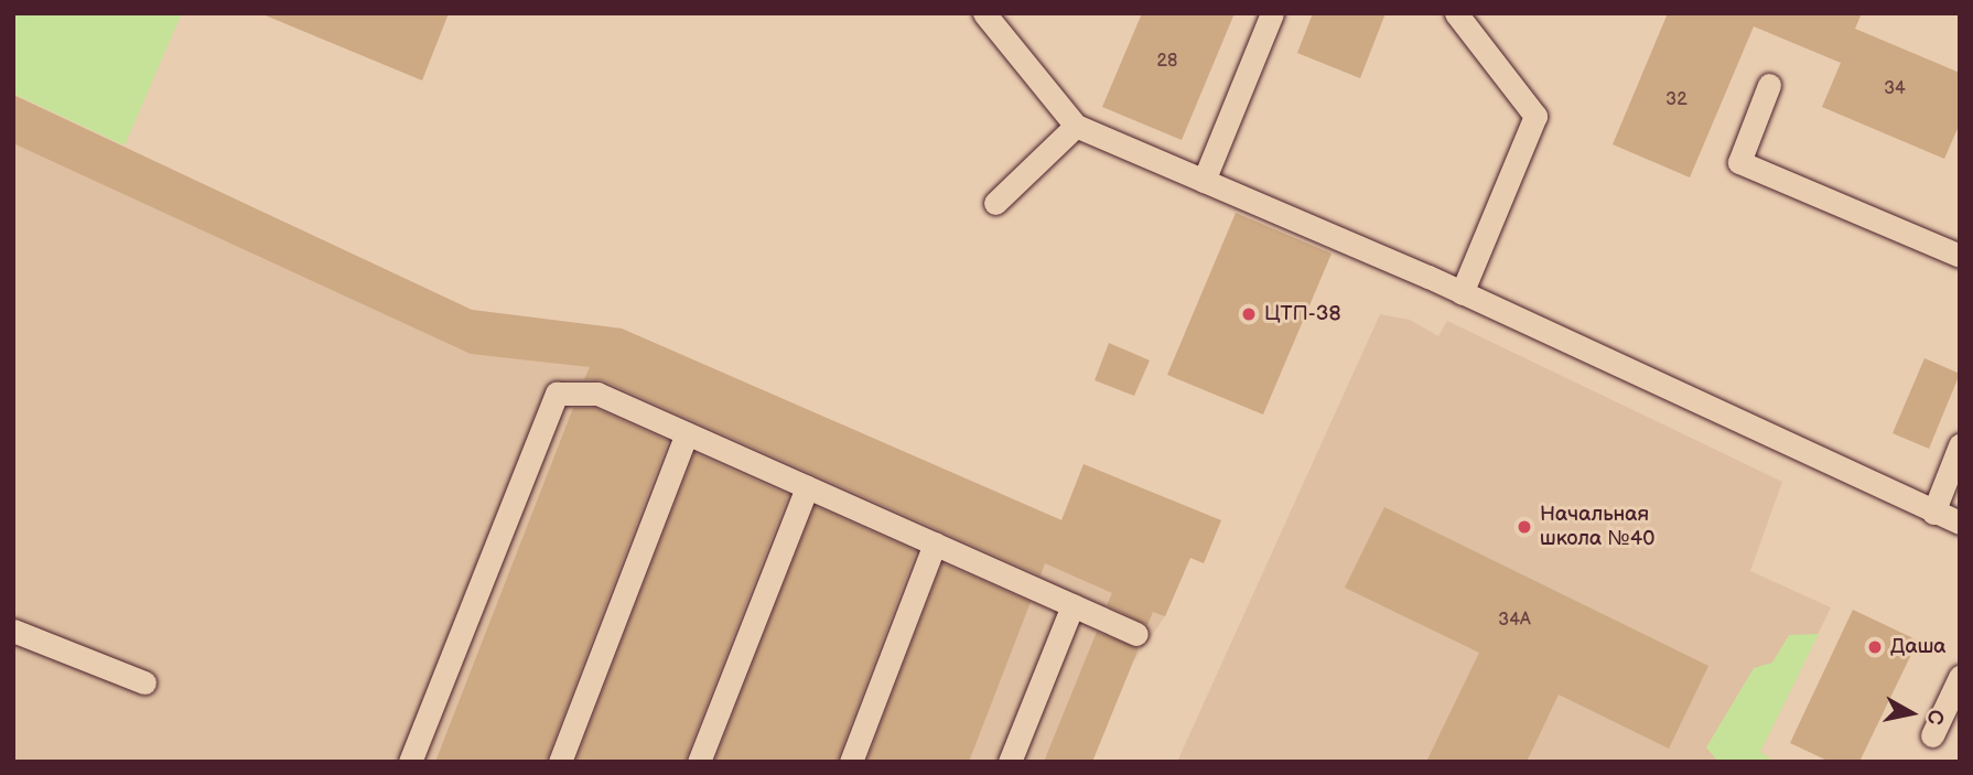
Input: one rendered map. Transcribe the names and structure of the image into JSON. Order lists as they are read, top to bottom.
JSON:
{
  "places": ["ЦТП-38", "Начальная школа №40", "Даша"],
  "house_numbers": [
    "28",
    "34",
    "32",
    "34А"
  ],
  "north": "right"
}
